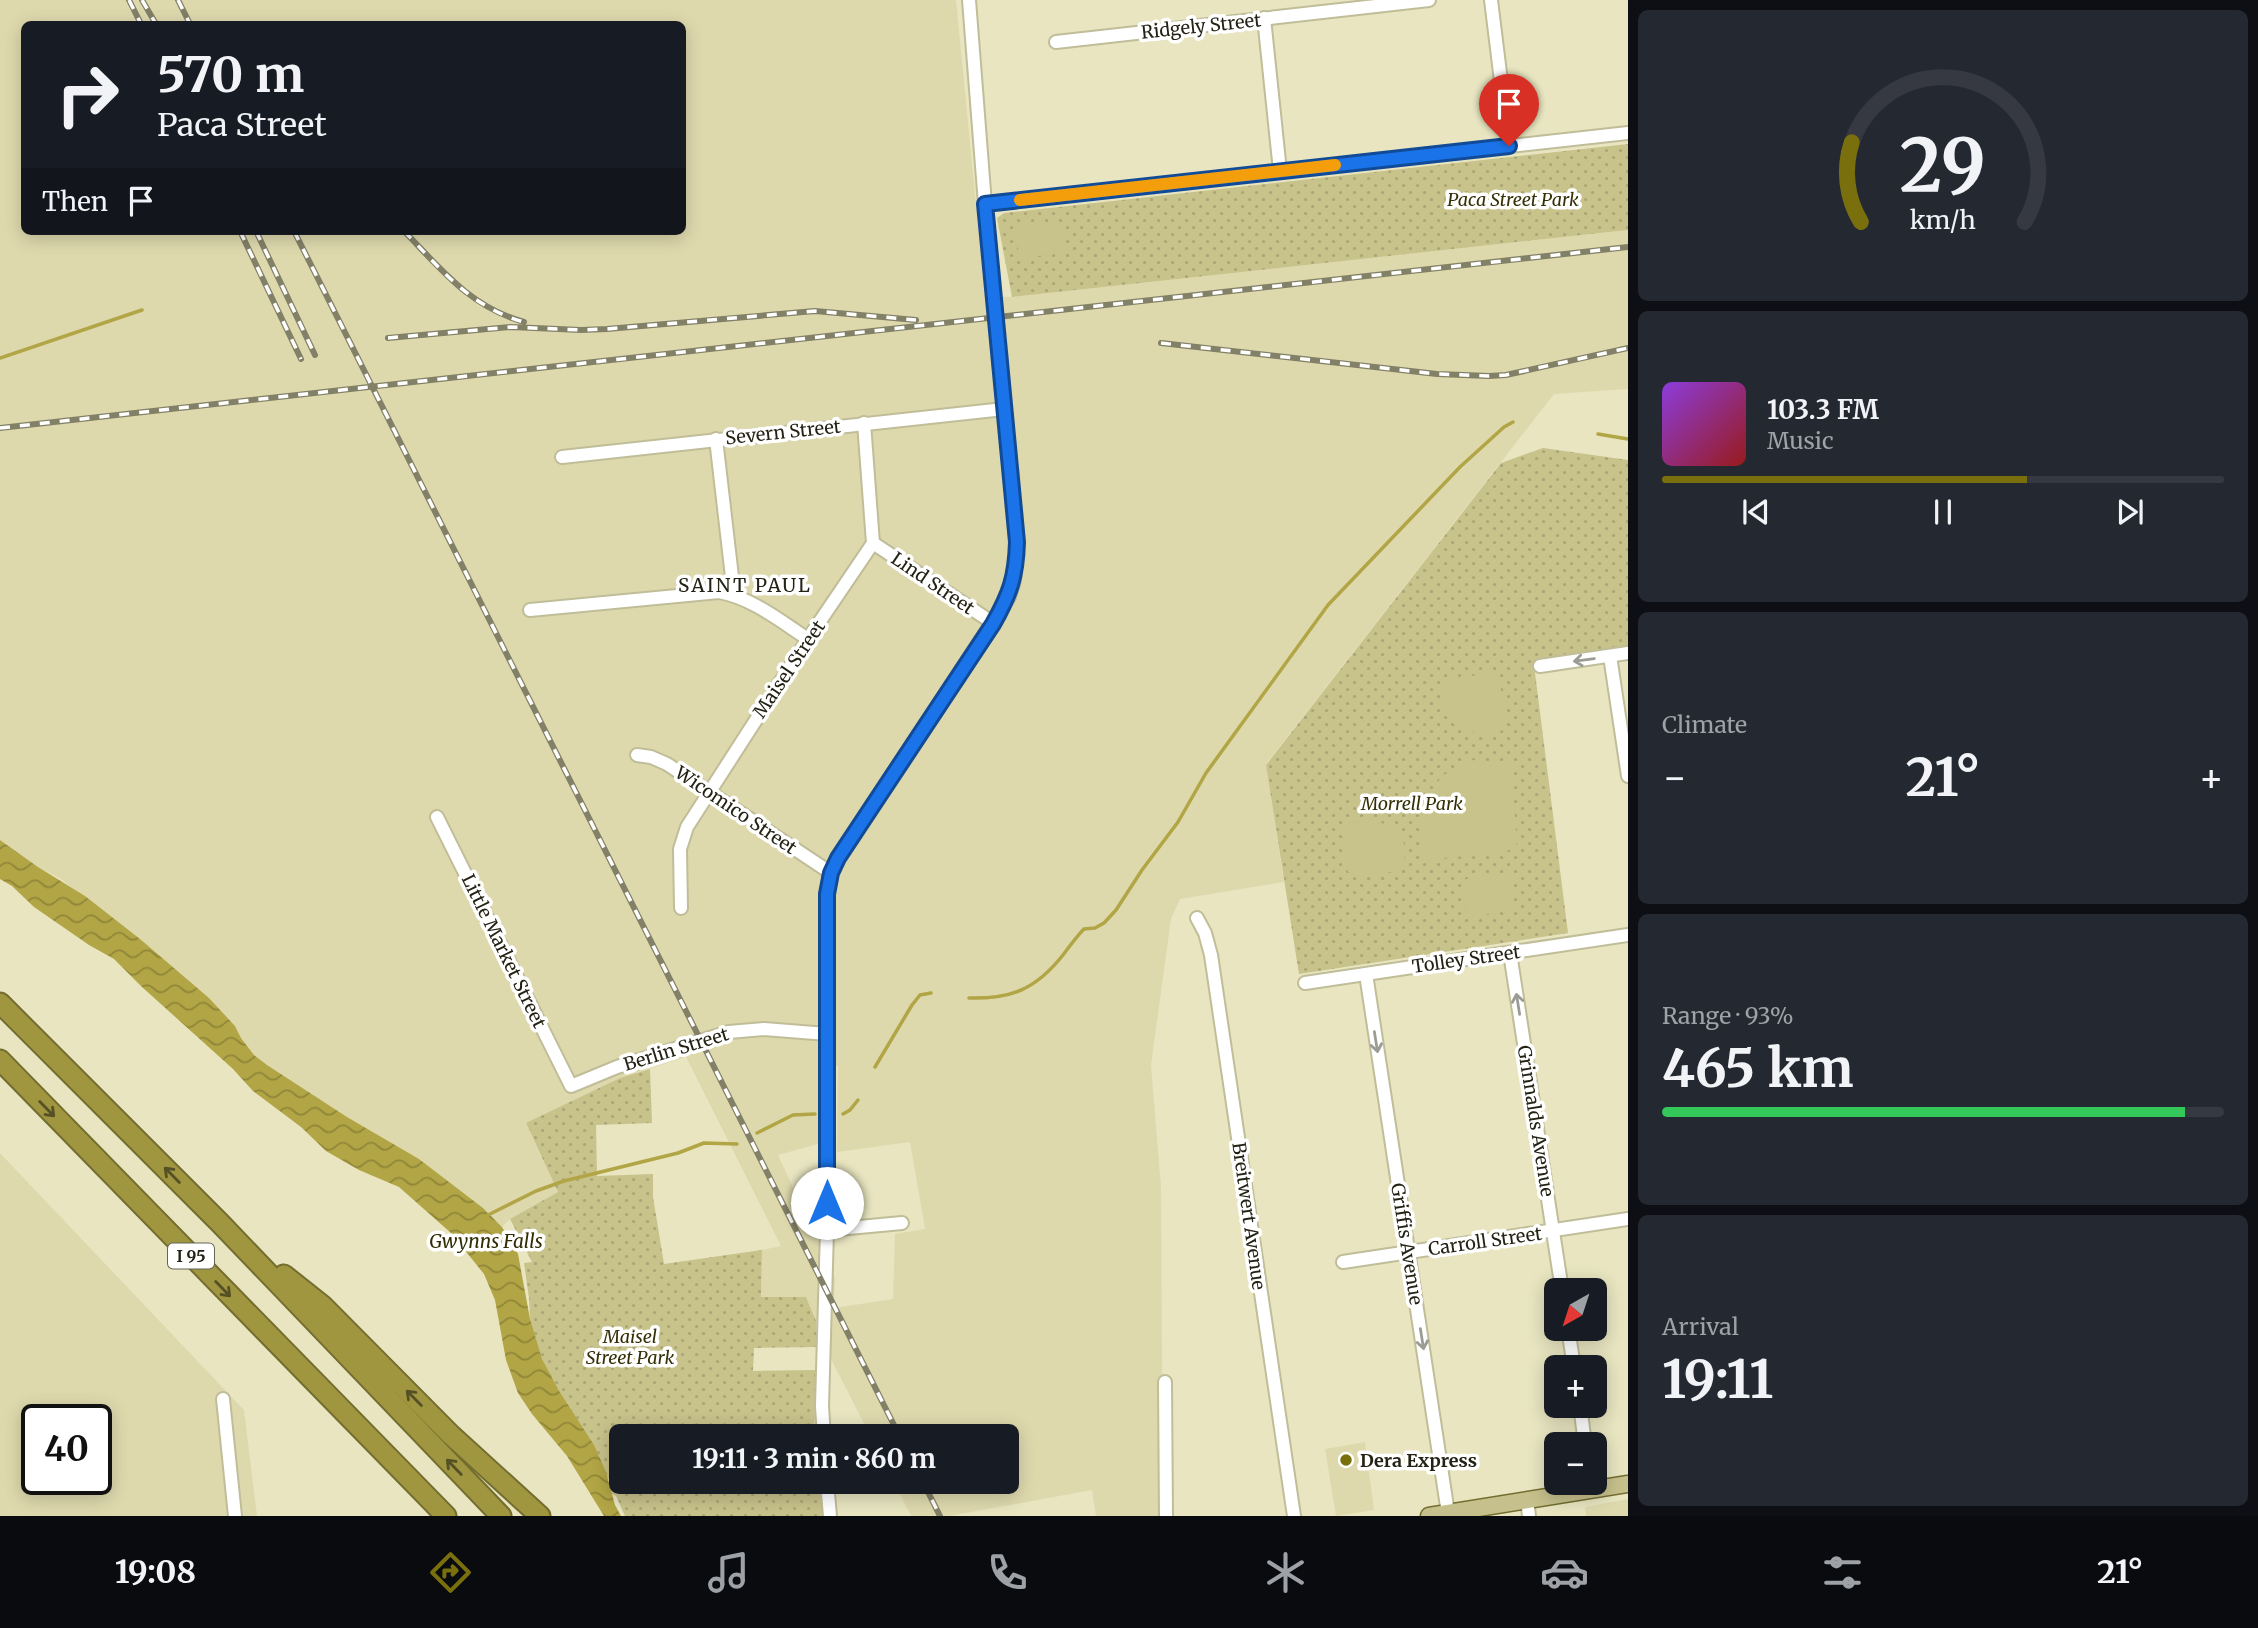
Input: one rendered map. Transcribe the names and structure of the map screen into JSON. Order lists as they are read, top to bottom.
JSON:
{
  "streets": {
    "highway": ["I 95"],
    "street": [
      "Ridgely Street",
      "Severn Street",
      "Lind Street",
      "Maisel Street",
      "Wicomico Street",
      "Little Market Street",
      "Tolley Street",
      "Berlin Street",
      "Grinnalds Avenue",
      "Breitwert Avenue",
      "Carroll Street",
      "Griffis Avenue"
    ]
  },
  "crossings": [
    ["Lind Street", "Maisel Street"],
    ["Maisel Street", "Wicomico Street"],
    ["Little Market Street", "Berlin Street"],
    ["Tolley Street", "Grinnalds Avenue"],
    ["Tolley Street", "Griffis Avenue"],
    ["Grinnalds Avenue", "Carroll Street"],
    ["Carroll Street", "Griffis Avenue"]
  ],
  "one_way": ["Grinnalds Avenue", "Griffis Avenue"],
  "districts": ["SAINT PAUL"],
  "water": ["Gwynns Falls"],
  "parks": ["Paca Street Park", "Morrell Park", "Maisel Street Park"],
  "places": ["Dera Express"],
  "north": "bottom left",
  "page": {
    "turn": ["570 m", "Paca Street"],
    "then": "Then",
    "song": ["103.3 FM", "Music"],
    "tile": [
      "Climate",
      ["Range · 93%", "465 km"],
      ["Arrival", "19:11"]
    ],
    "heat": ["−", "21°", "+"],
    "map_buttons": ["+", "−"],
    "limit": "40",
    "trip": "19:11 · 3 min · 860 m",
    "tabs": ["19:08", "21°"],
    "gauge": ["29", "km/h"]
  }
}
